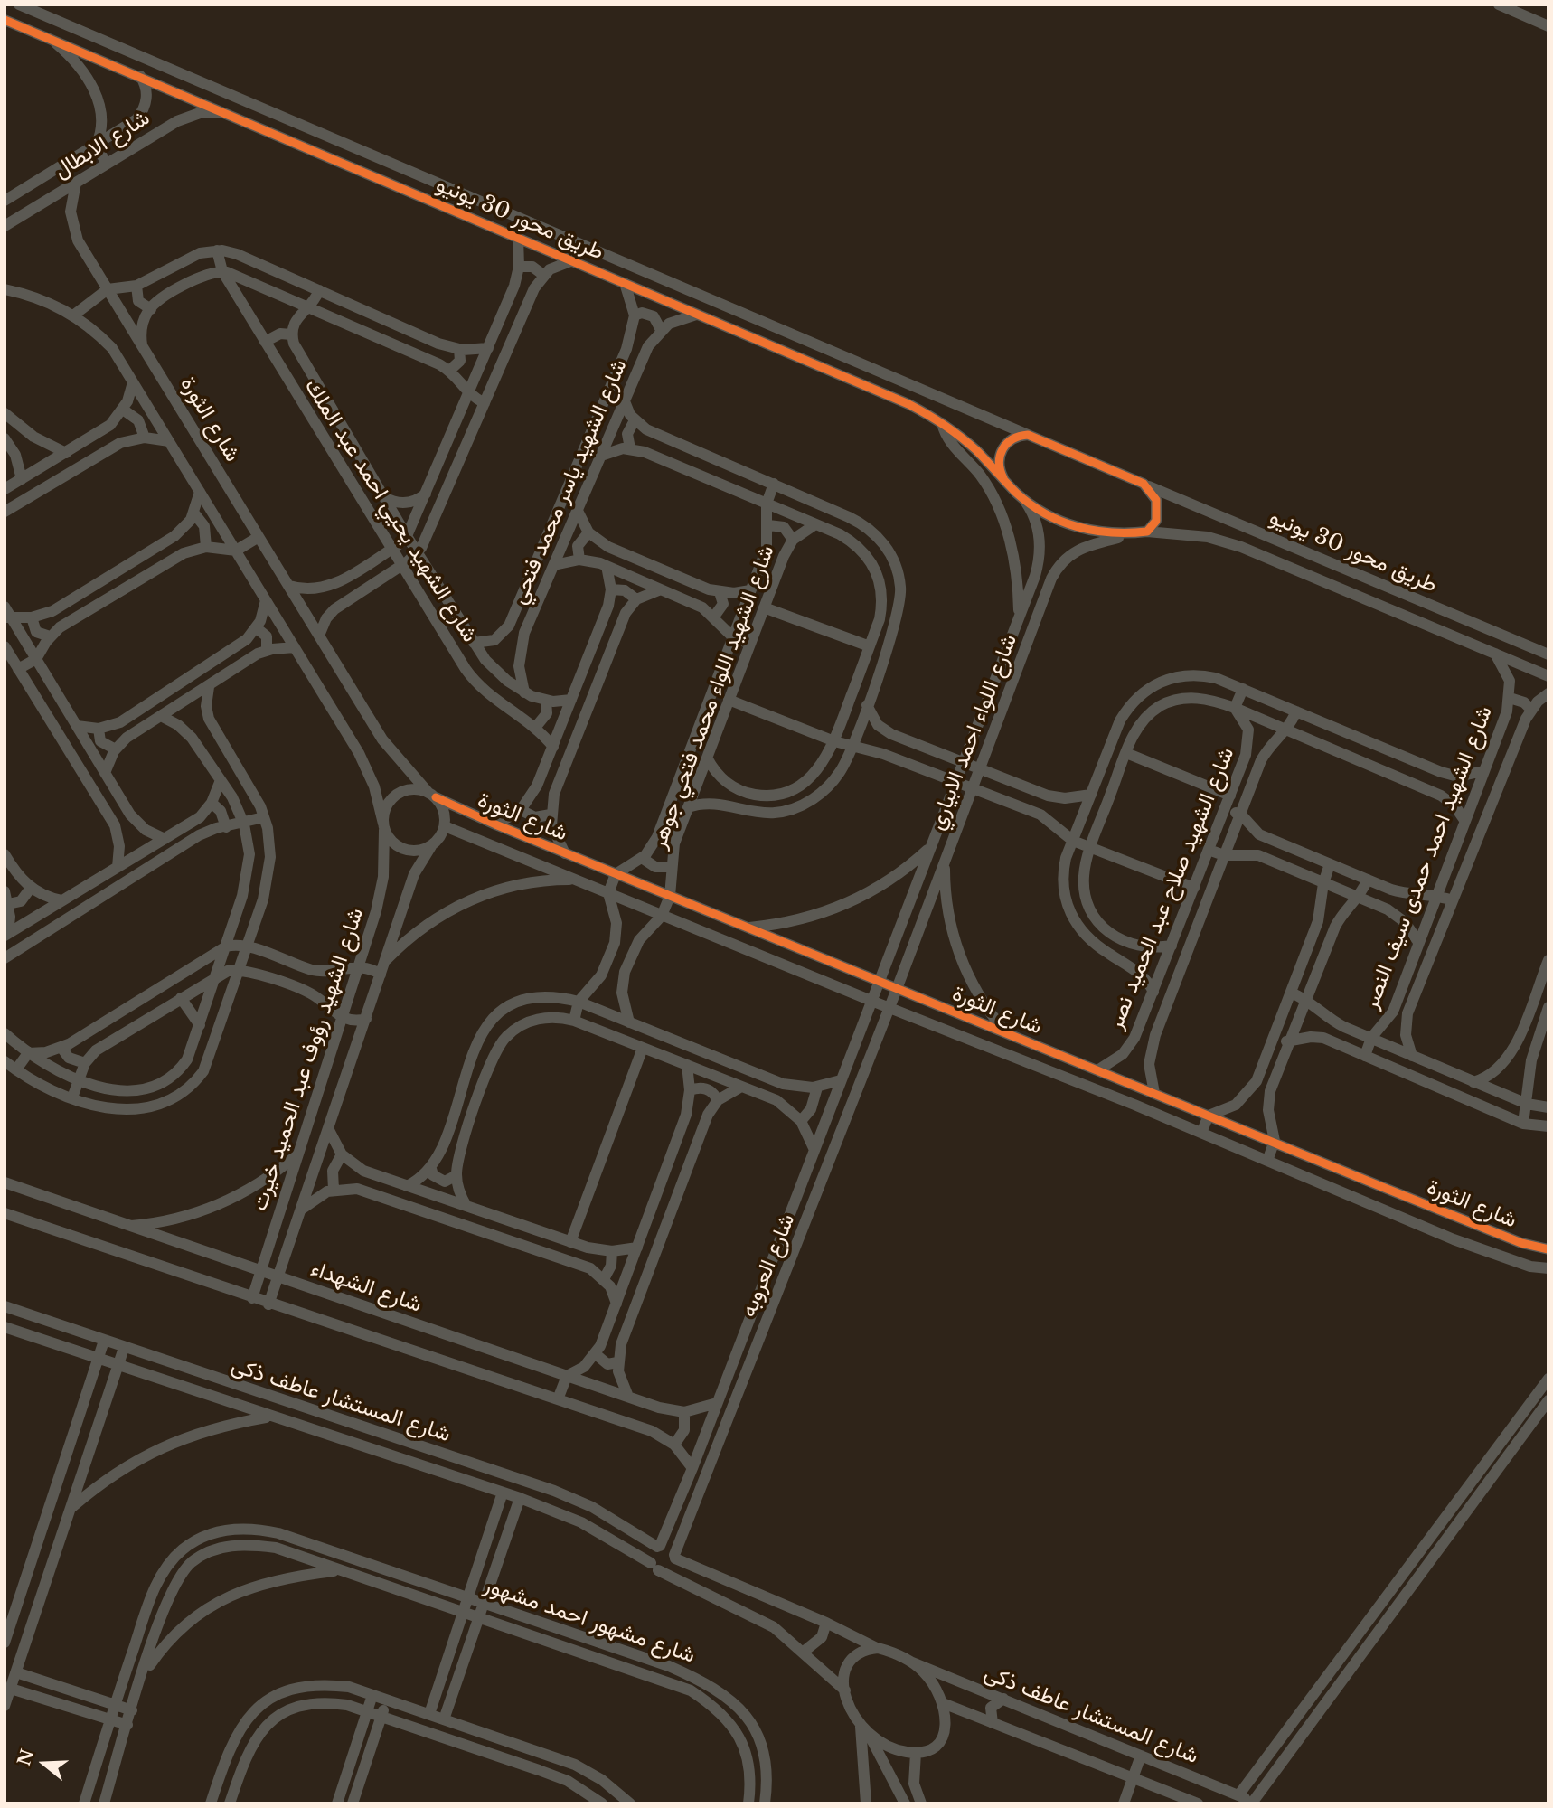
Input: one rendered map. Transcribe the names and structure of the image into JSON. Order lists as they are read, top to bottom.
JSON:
{
  "streets": {
    "street": [
      "شارع الابطال",
      "طريق محور 30 يونيو",
      "شارع الثورة",
      "شارع الشهيد ياسر محمد فتحي",
      "شارع الشهيد يحيي احمد عبد الملك",
      "شارع الشهيد اللواء محمد فتحي جوهر",
      "شارع اللواء احمد الابياري",
      "شارع الشهيد احمد حمدى سيف النصر",
      "شارع الشهيد صلاح عبد الحميد نصر",
      "شارع الشهيد رؤوف عبد الحميد خيرت",
      "شارع العروبه",
      "شارع الشهداء",
      "شارع المستشار عاطف ذكى",
      "شارع مشهور احمد مشهور"
    ]
  },
  "crossings": [
    ["شارع الابطال", "طريق محور 30 يونيو"],
    ["شارع الابطال", "شارع الثورة"],
    ["طريق محور 30 يونيو", "شارع اللواء احمد الابياري"],
    ["طريق محور 30 يونيو", "شارع الشهيد احمد حمدى سيف النصر"],
    ["شارع الثورة", "شارع الشهيد اللواء محمد فتحي جوهر"],
    ["شارع الثورة", "شارع اللواء احمد الابياري"],
    ["شارع الثورة", "شارع الشهيد صلاح عبد الحميد نصر"],
    ["شارع الثورة", "شارع الشهيد رؤوف عبد الحميد خيرت"],
    ["شارع الثورة", "شارع العروبه"],
    ["شارع الشهيد ياسر محمد فتحي", "شارع الشهيد يحيي احمد عبد الملك"],
    ["شارع اللواء احمد الابياري", "شارع العروبه"],
    ["شارع الشهيد رؤوف عبد الحميد خيرت", "شارع الشهداء"],
    ["شارع العروبه", "شارع الشهداء"],
    ["شارع العروبه", "شارع المستشار عاطف ذكى"]
  ],
  "north": "left"
}
